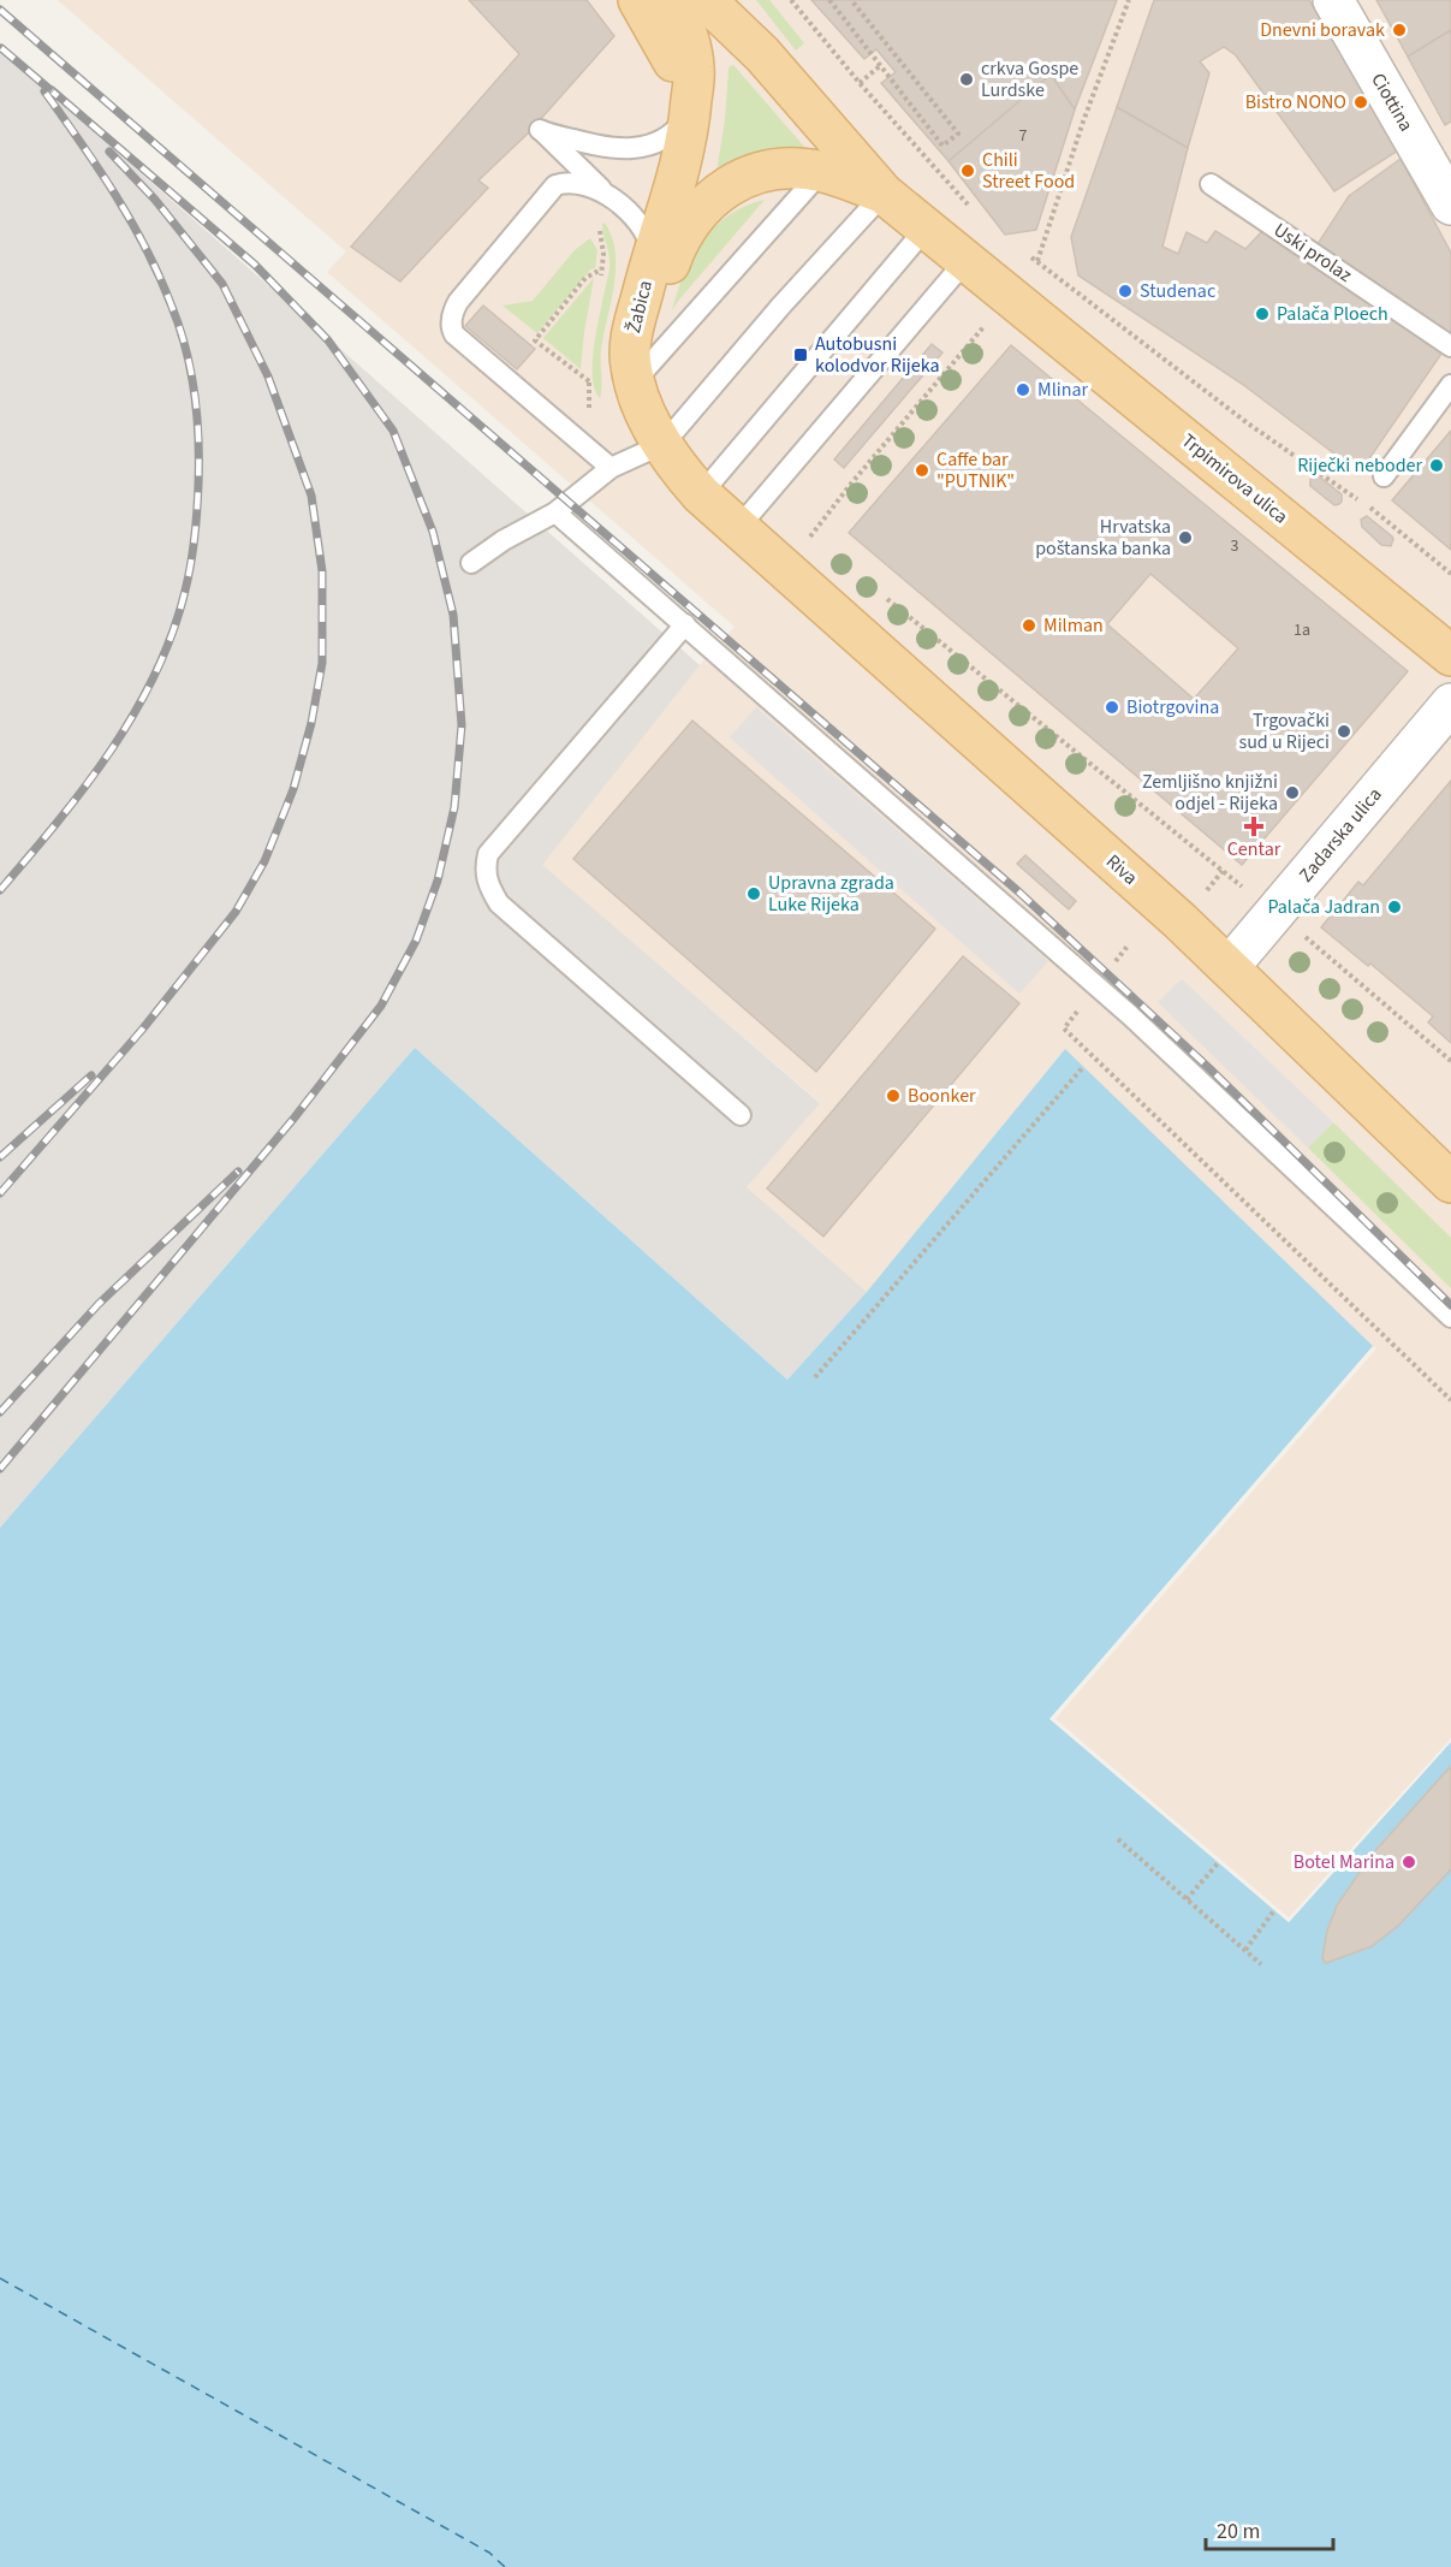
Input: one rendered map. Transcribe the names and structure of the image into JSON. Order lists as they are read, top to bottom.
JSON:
{
  "streets": {
    "main road": ["Žabica", "Trpimirova ulica", "Riva"],
    "street": ["Ciottina", "Zadarska ulica"],
    "lane": ["Uski prolaz"]
  },
  "crossings": [
    ["Žabica", "Riva"],
    ["Zadarska ulica", "Riva"]
  ],
  "places": {
    "other": [
      "Dnevni boravak",
      "crkva Gospe Lurdske",
      "Bistro NONO",
      "Chili Street Food",
      "Studenac",
      "Palača Ploech",
      "Mlinar",
      "Riječki neboder",
      "Caffe bar \"PUTNIK\"",
      "Hrvatska poštanska banka",
      "Milman",
      "Biotrgovina",
      "Trgovački sud u Rijeci",
      "Zemljišno knjižni odjel - Rijeka",
      "Upravna zgrada Luke Rijeka",
      "Palača Jadran",
      "Boonker",
      "Botel Marina"
    ],
    "transit": ["Autobusni kolodvor Rijeka"],
    "health": ["Centar"]
  },
  "house_numbers": ["7", "3", "1a"],
  "scale_bar": "20 m"
}
